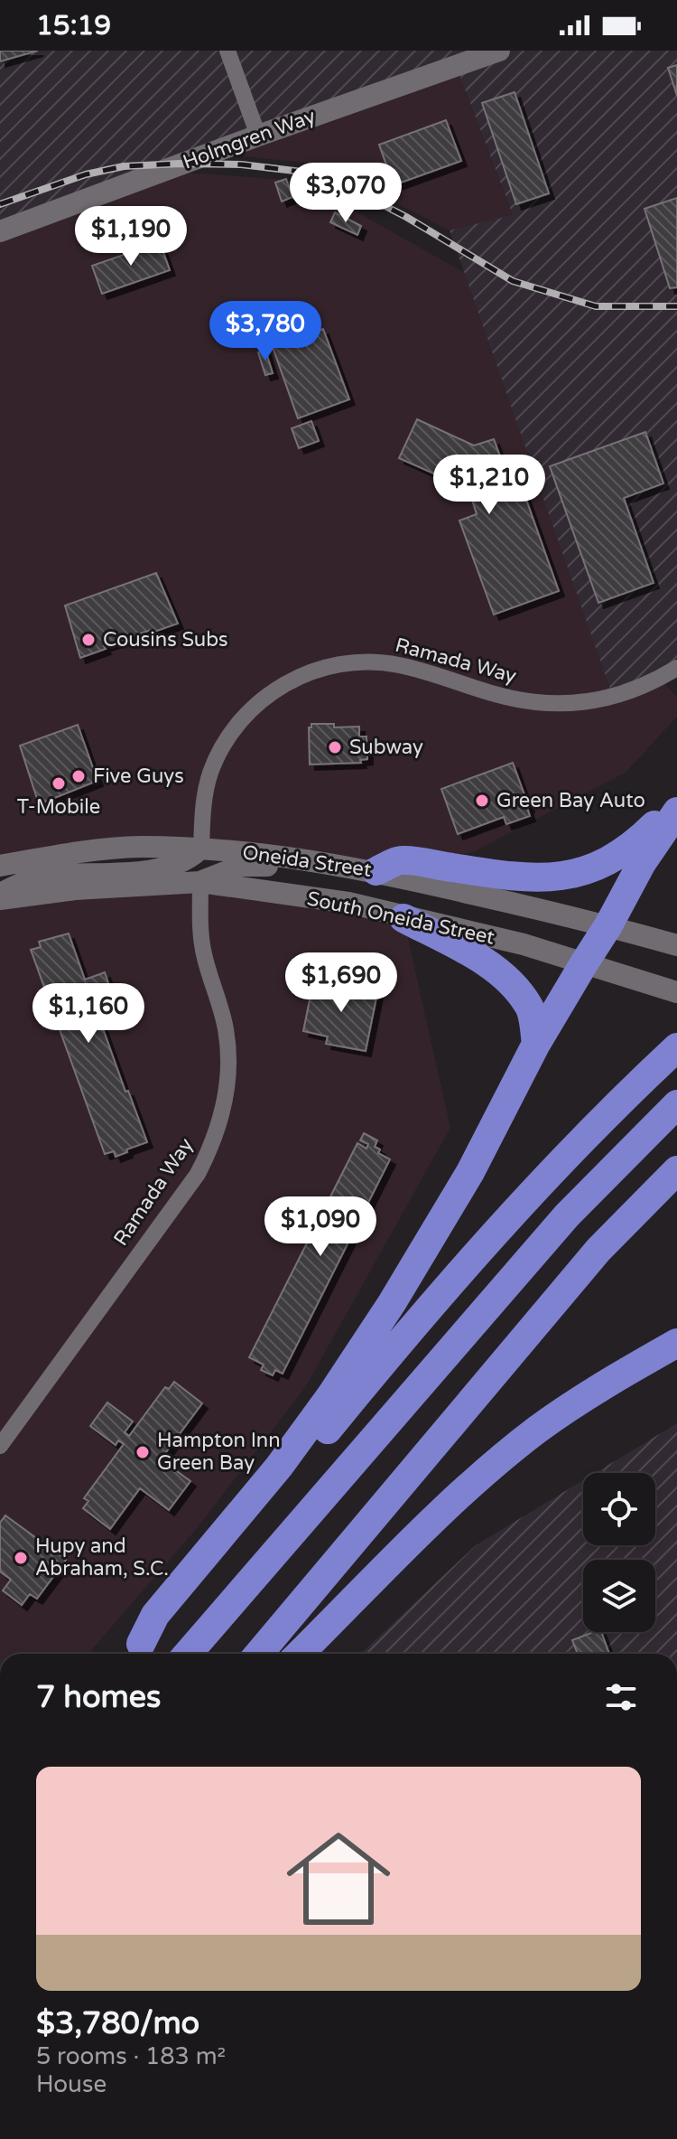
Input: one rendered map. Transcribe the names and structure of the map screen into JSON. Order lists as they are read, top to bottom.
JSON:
{
  "streets": {
    "street": [
      "Holmgren Way",
      "Ramada Way",
      "Oneida Street",
      "South Oneida Street"
    ]
  },
  "crossings": [
    ["Ramada Way", "Oneida Street"],
    ["Ramada Way", "South Oneida Street"]
  ],
  "places": [
    "Cousins Subs",
    "Subway",
    "Five Guys",
    "T-Mobile",
    "Green Bay Auto",
    "Hampton Inn Green Bay",
    "Hupy and Abraham, S.C."
  ],
  "page": {
    "status": "15:19",
    "price": [
      "$3,070",
      "$1,190",
      "$3,780",
      "$1,210",
      "$1,690",
      "$1,160",
      "$1,090"
    ],
    "heading": "7 homes",
    "list": [
      {
        "name": "$3,780/mo",
        "note": "5 rooms · 183 m² · House"
      }
    ]
  }
}
